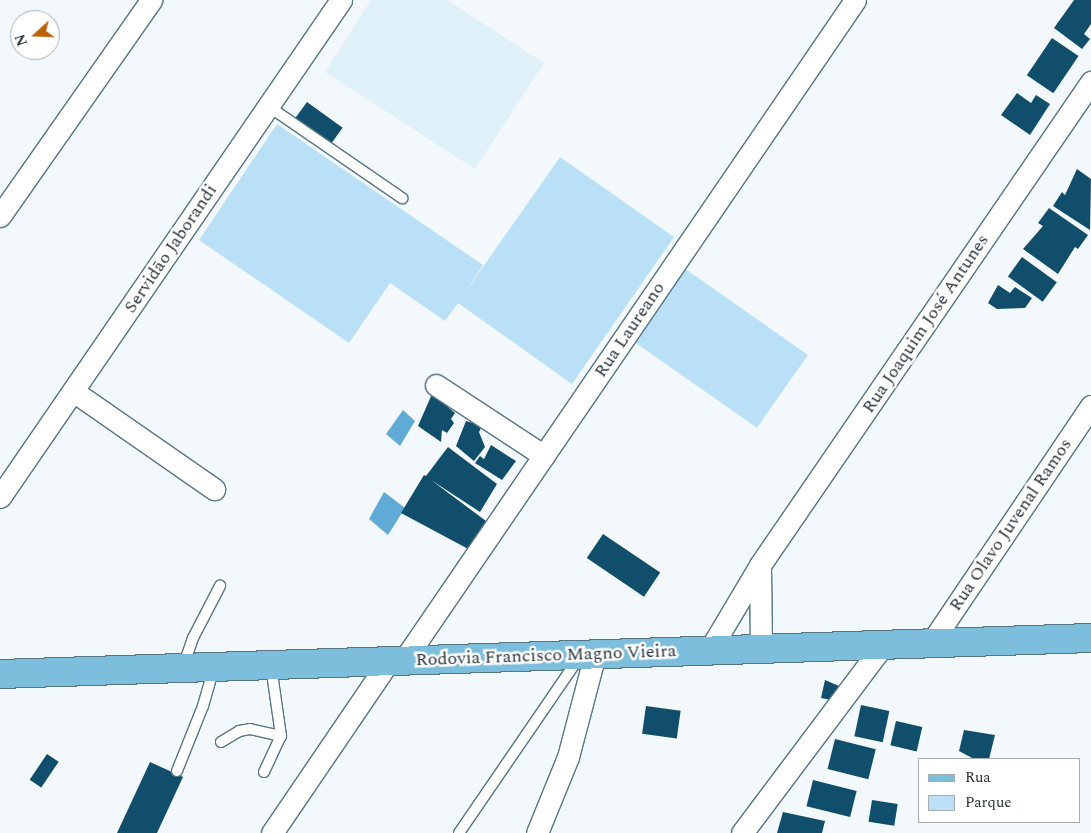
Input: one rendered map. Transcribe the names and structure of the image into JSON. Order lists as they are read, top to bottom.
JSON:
{
  "streets": {
    "main road": ["Rodovia Francisco Magno Vieira"],
    "street": [
      "Servidão Jaborandi",
      "Rua Joaquim José Antunes",
      "Rua Laureano",
      "Rua Olavo Juvenal Ramos"
    ]
  },
  "crossings": [
    ["Rua Joaquim José Antunes", "Rodovia Francisco Magno Vieira"],
    ["Rua Laureano", "Rodovia Francisco Magno Vieira"],
    ["Rua Olavo Juvenal Ramos", "Rodovia Francisco Magno Vieira"]
  ],
  "legend": ["Rua", "Parque"],
  "north": "left"
}
